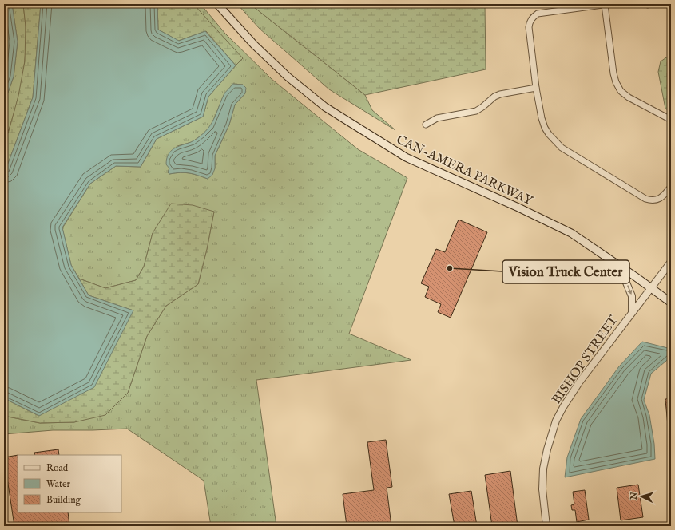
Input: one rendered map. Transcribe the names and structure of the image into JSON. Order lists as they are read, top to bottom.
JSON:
{
  "streets": {
    "main road": ["CAN-AMERA PARKWAY"],
    "street": ["BISHOP STREET"]
  },
  "crossings": [
    ["CAN-AMERA PARKWAY", "BISHOP STREET"]
  ],
  "places": ["Vision Truck Center"],
  "legend": ["Road", "Water", "Building"],
  "north": "left"
}
